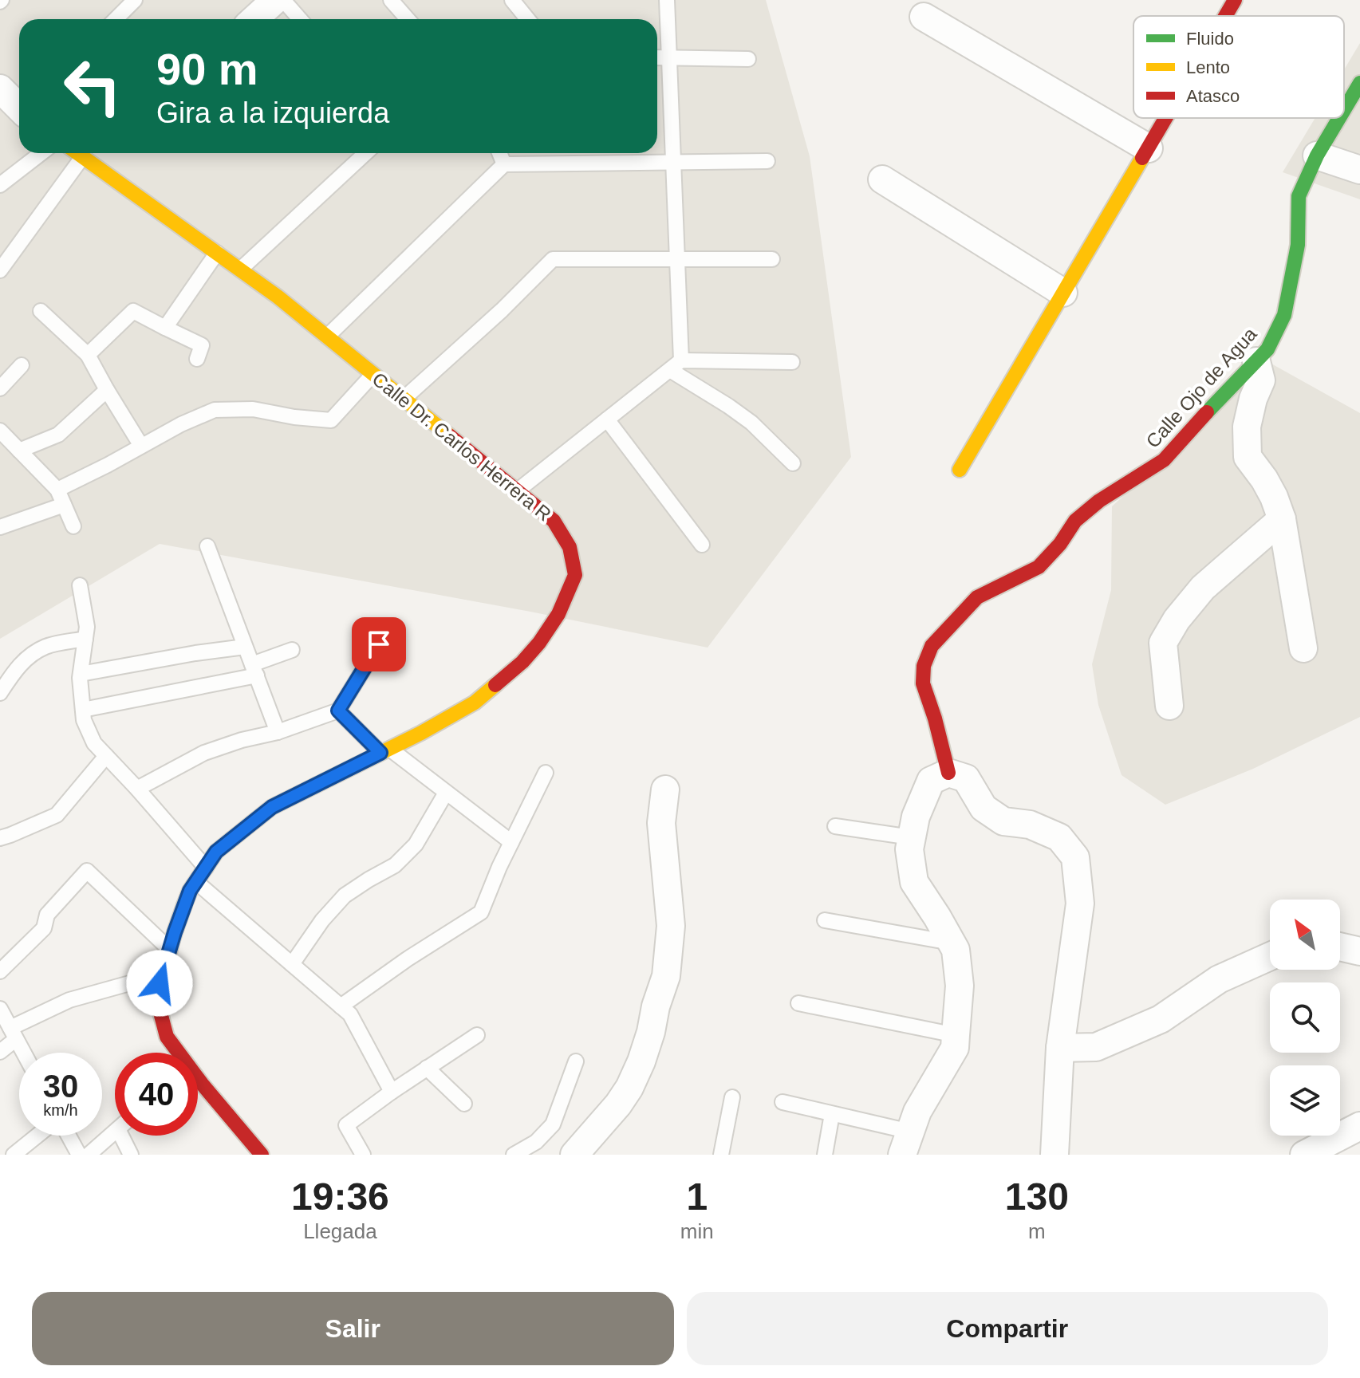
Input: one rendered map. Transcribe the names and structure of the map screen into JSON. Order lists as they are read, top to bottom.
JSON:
{
  "streets": {
    "street": ["Calle Ojo de Agua", "Calle Dr. Carlos Herrera R"]
  },
  "legend": ["Fluido", "Lento", "Atasco"],
  "north": "top left",
  "page": {
    "turn": ["90 m", "Gira a la izquierda"],
    "speed": "30 km/h",
    "limit": "40",
    "eta": [
      "19:36",
      "Llegada",
      "1",
      "min",
      "130",
      "m"
    ],
    "buttons": ["Salir", "Compartir"]
  }
}
